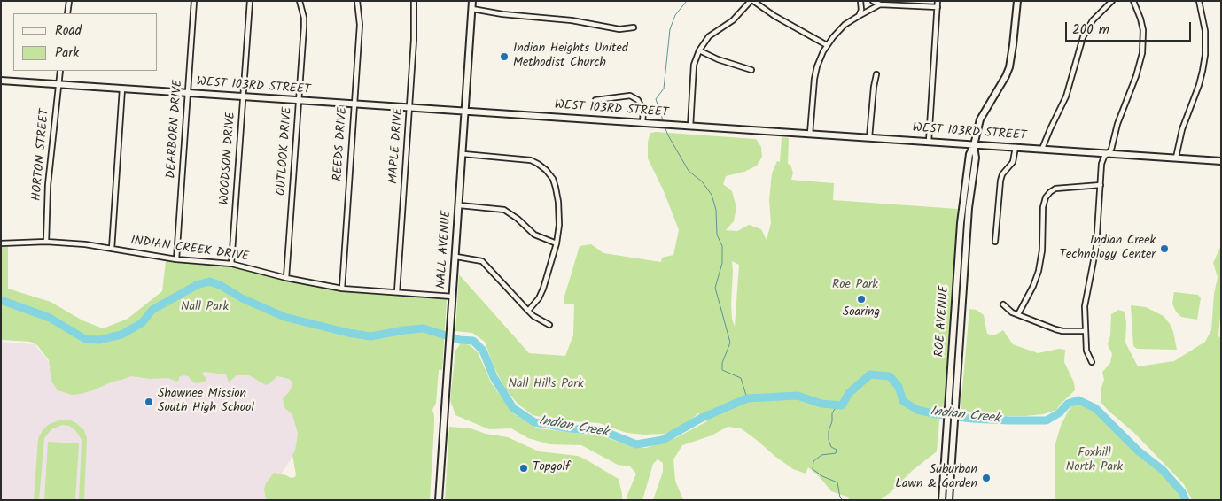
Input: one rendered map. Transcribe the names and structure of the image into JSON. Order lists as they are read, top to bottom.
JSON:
{
  "streets": {
    "main road": ["WEST 103RD STREET", "NALL AVENUE", "ROE AVENUE"],
    "street": [
      "DEARBORN DRIVE",
      "REEDS DRIVE",
      "MAPLE DRIVE",
      "OUTLOOK DRIVE",
      "HORTON STREET",
      "WOODSON DRIVE",
      "INDIAN CREEK DRIVE"
    ]
  },
  "crossings": [
    ["WEST 103RD STREET", "DEARBORN DRIVE"],
    ["WEST 103RD STREET", "REEDS DRIVE"],
    ["WEST 103RD STREET", "MAPLE DRIVE"],
    ["WEST 103RD STREET", "OUTLOOK DRIVE"],
    ["WEST 103RD STREET", "HORTON STREET"],
    ["WEST 103RD STREET", "WOODSON DRIVE"],
    ["WEST 103RD STREET", "NALL AVENUE"],
    ["WEST 103RD STREET", "ROE AVENUE"],
    ["DEARBORN DRIVE", "INDIAN CREEK DRIVE"],
    ["REEDS DRIVE", "INDIAN CREEK DRIVE"],
    ["MAPLE DRIVE", "INDIAN CREEK DRIVE"],
    ["OUTLOOK DRIVE", "INDIAN CREEK DRIVE"],
    ["HORTON STREET", "INDIAN CREEK DRIVE"],
    ["WOODSON DRIVE", "INDIAN CREEK DRIVE"],
    ["INDIAN CREEK DRIVE", "NALL AVENUE"]
  ],
  "water": ["Indian Creek"],
  "parks": [
    "Roe Park",
    "Nall Park",
    "Nall Hills Park",
    "Foxhill North Park"
  ],
  "places": [
    "Indian Heights United Methodist Church",
    "Indian Creek Technology Center",
    "Soaring",
    "Shawnee Mission South High School",
    "Topgolf",
    "Suburban Lawn & Garden"
  ],
  "legend": ["Road", "Park"],
  "scale_bar": "200 m"
}
